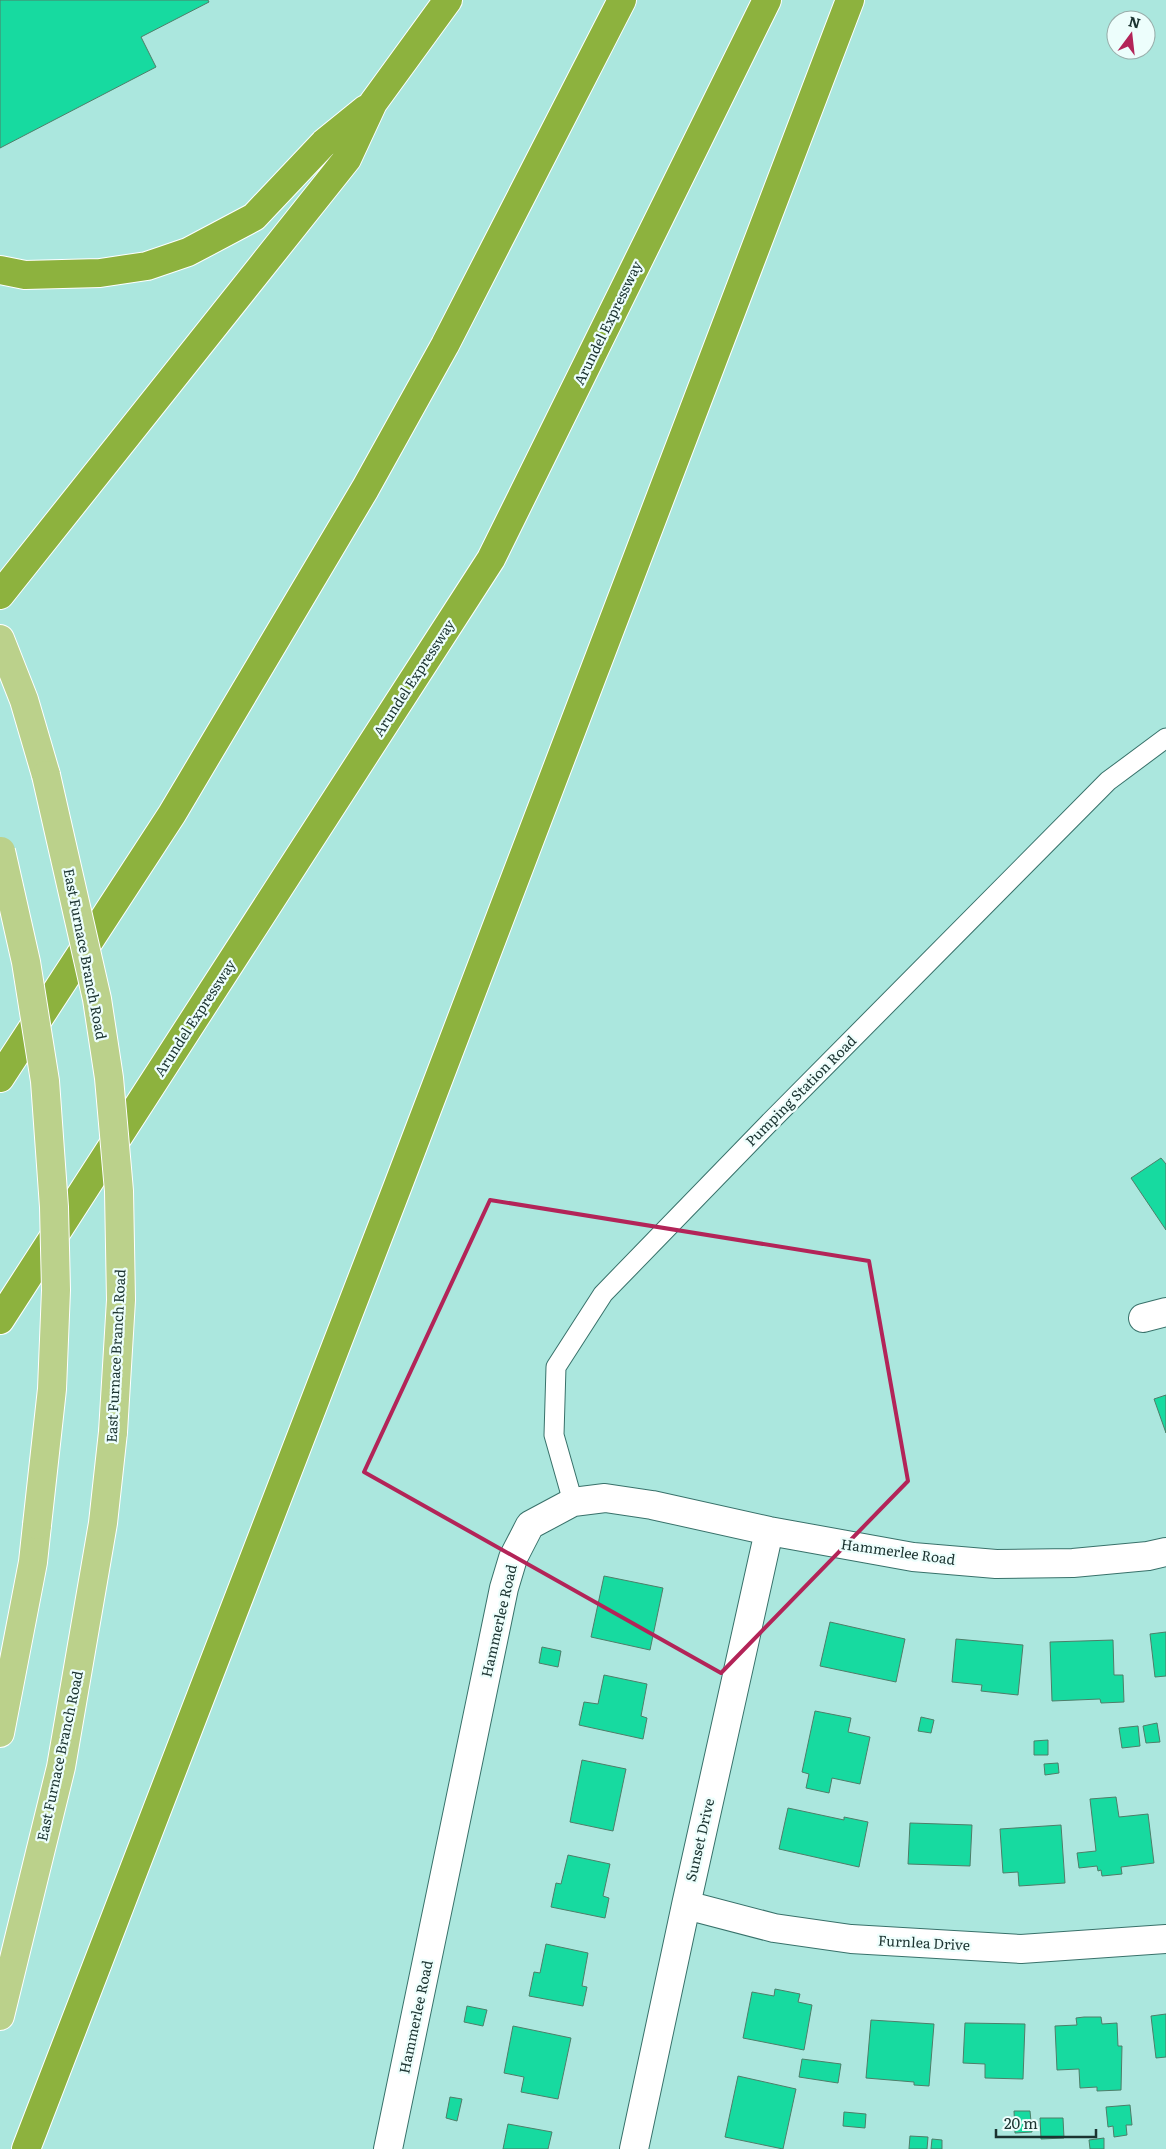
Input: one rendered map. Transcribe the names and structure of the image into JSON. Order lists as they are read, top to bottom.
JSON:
{
  "streets": {
    "highway": ["Arundel Expressway"],
    "main road": ["East Furnace Branch Road"],
    "street": ["Hammerlee Road", "Sunset Drive", "Furnlea Drive"],
    "lane": ["Pumping Station Road"]
  },
  "crossings": [
    ["Pumping Station Road", "Hammerlee Road"],
    ["Hammerlee Road", "Sunset Drive"],
    ["Sunset Drive", "Furnlea Drive"]
  ],
  "scale_bar": "20 m",
  "north": "top"
}
